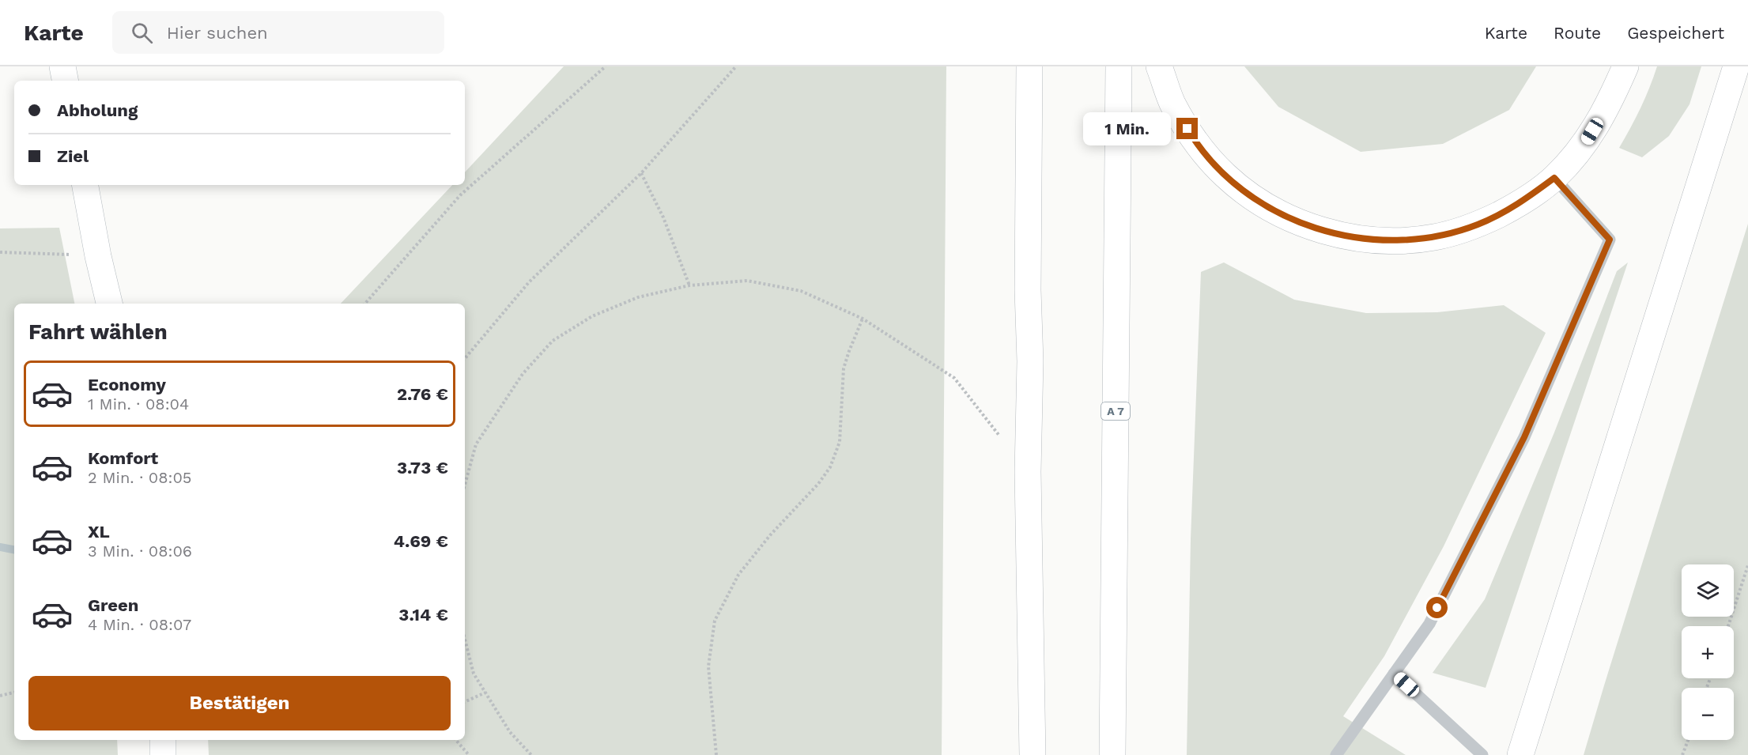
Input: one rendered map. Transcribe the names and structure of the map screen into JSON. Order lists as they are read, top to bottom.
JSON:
{
  "streets": {
    "main road": ["A 7"]
  },
  "page": {
    "header": "Karte",
    "search": "Hier suchen",
    "nav": ["Karte", "Route", "Gespeichert"],
    "banner": ["Abholung", "Ziel"],
    "bubble": "1 Min.",
    "heading": "Fahrt wählen",
    "list": [
      {
        "name": "Economy",
        "note": "1 Min. · 08:04",
        "value": "2.76 €"
      },
      {
        "name": "Komfort",
        "note": "2 Min. · 08:05",
        "value": "3.73 €"
      },
      {
        "name": "XL",
        "note": "3 Min. · 08:06",
        "value": "4.69 €"
      },
      {
        "name": "Green",
        "note": "4 Min. · 08:07",
        "value": "3.14 €"
      }
    ],
    "map_buttons": ["+", "−"],
    "buttons": "Bestätigen"
  }
}
